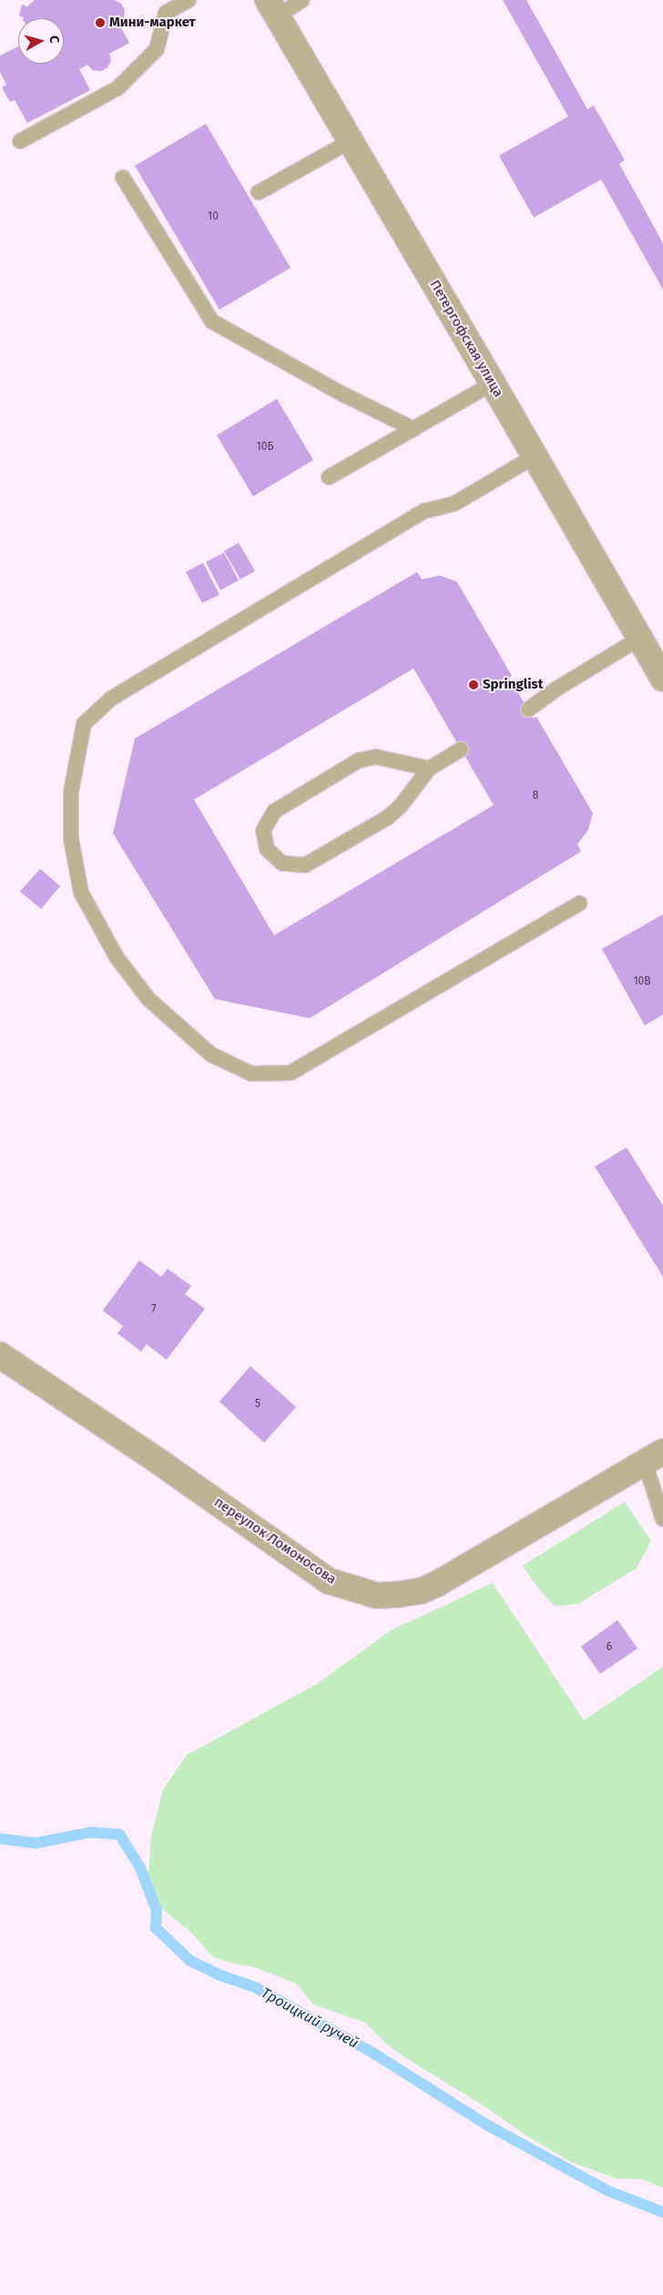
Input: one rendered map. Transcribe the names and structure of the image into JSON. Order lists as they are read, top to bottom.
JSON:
{
  "streets": {
    "street": ["Петергофская улица", "переулок Ломоносова"]
  },
  "water": ["Троицкий ручей"],
  "places": ["Мини-маркет", "Springlist"],
  "house_numbers": [
    "10",
    "10Б",
    "8",
    "10В",
    "7",
    "5",
    "6"
  ],
  "north": "right"
}
